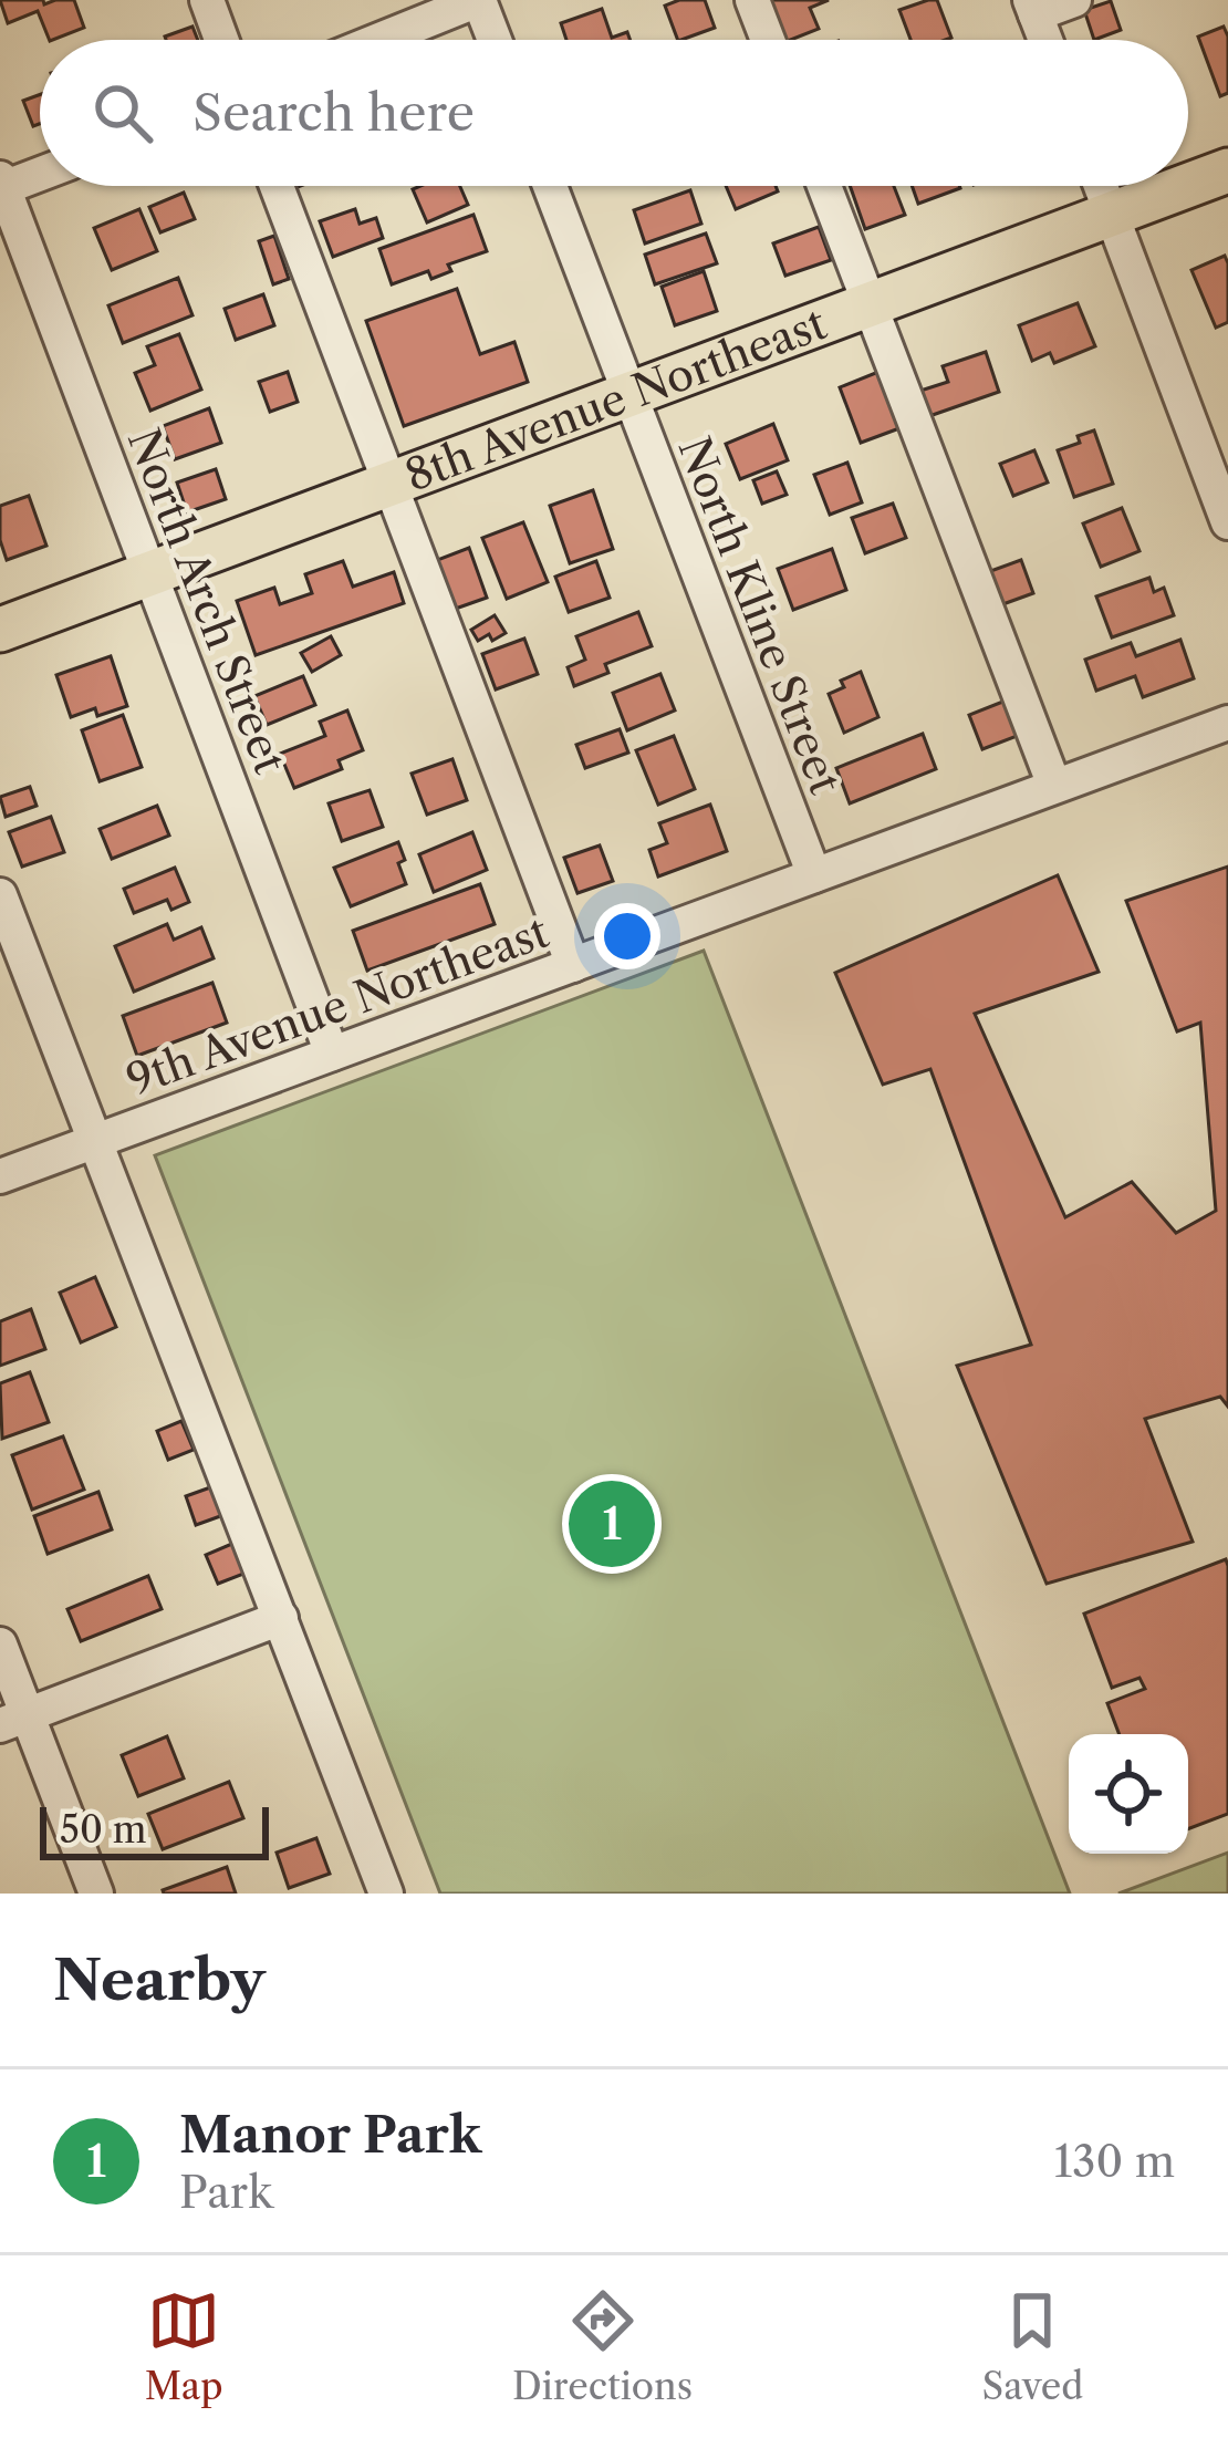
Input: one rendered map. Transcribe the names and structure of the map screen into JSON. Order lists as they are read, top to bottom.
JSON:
{
  "streets": {
    "main road": ["8th Avenue Northeast"],
    "street": ["North Arch Street", "North Kline Street", "9th Avenue Northeast"]
  },
  "crossings": [
    ["8th Avenue Northeast", "North Arch Street"],
    ["8th Avenue Northeast", "North Kline Street"],
    ["North Arch Street", "9th Avenue Northeast"],
    ["North Kline Street", "9th Avenue Northeast"]
  ],
  "scale_bar": "50 m",
  "page": {
    "search": "Search here",
    "pins": "1",
    "scale": "50 m",
    "heading": "Nearby",
    "list": [
      {
        "mark": "1",
        "name": "Manor Park",
        "note": "Park",
        "value": "130 m"
      }
    ],
    "nav": ["Map", "Directions", "Saved"]
  }
}
